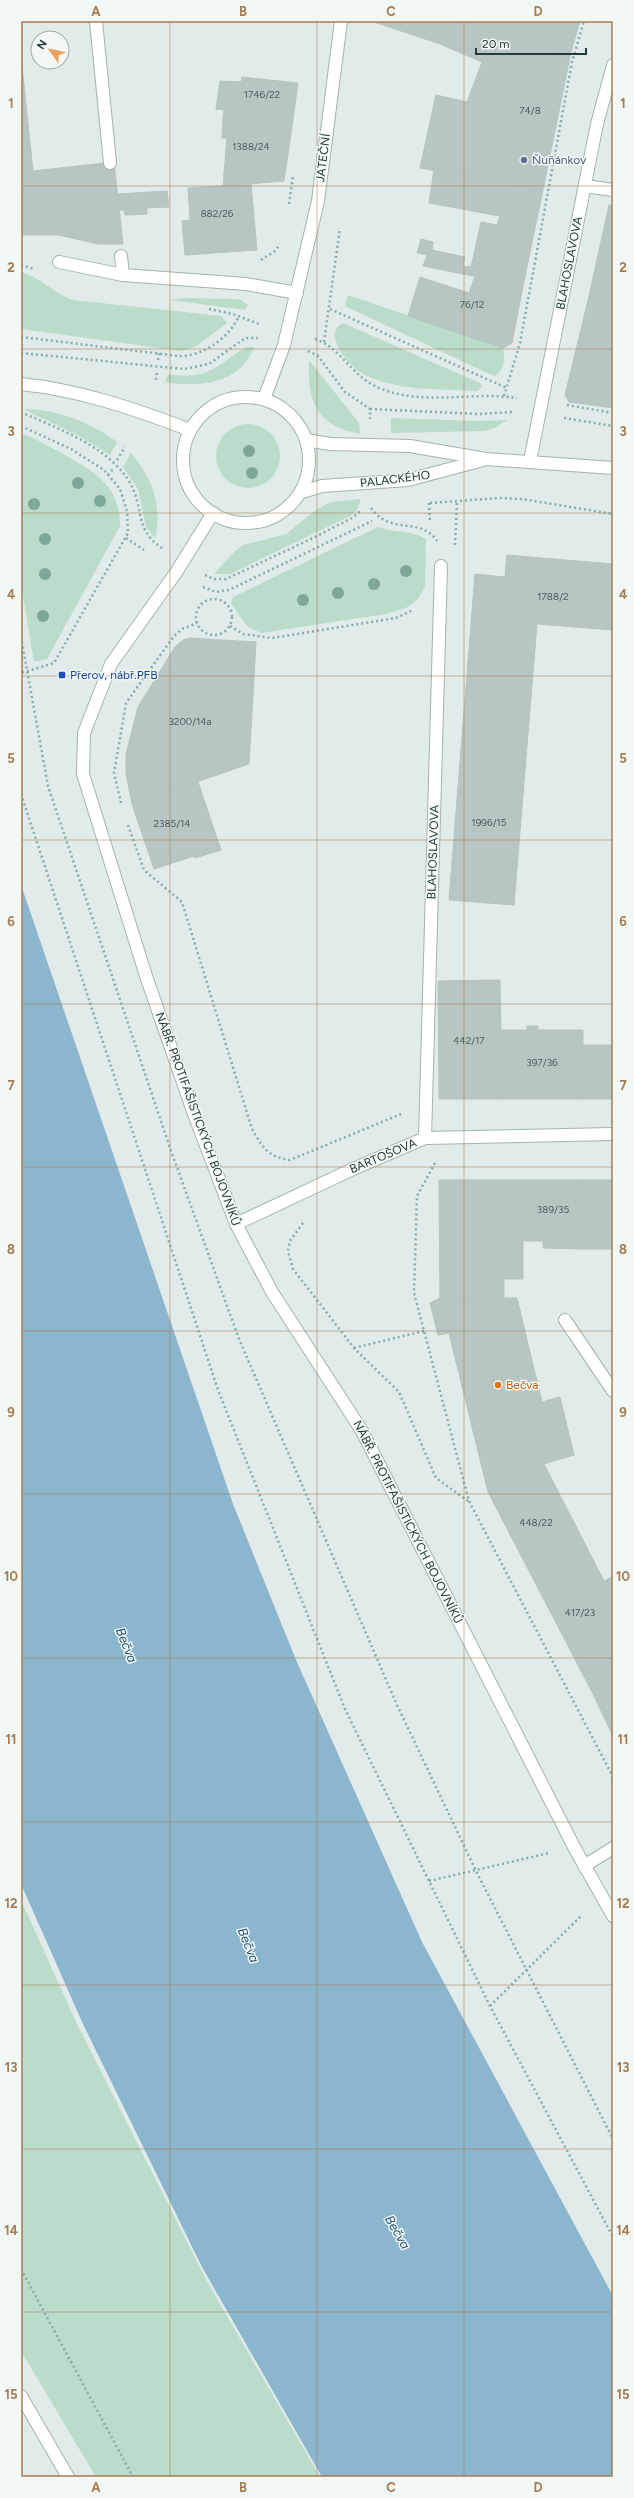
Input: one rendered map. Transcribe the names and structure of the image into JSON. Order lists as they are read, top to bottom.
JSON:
{
  "streets": {
    "street": [
      "JATEČNÍ",
      "BLAHOSLAVOVA",
      "PALACKÉHO",
      "NÁBŘ. PROTIFAŠISTICKÝCH BOJOVNÍKŮ",
      "BARTOŠOVA"
    ]
  },
  "crossings": [
    ["JATEČNÍ", "PALACKÉHO"],
    ["JATEČNÍ", "NÁBŘ. PROTIFAŠISTICKÝCH BOJOVNÍKŮ"],
    ["BLAHOSLAVOVA", "PALACKÉHO"],
    ["BLAHOSLAVOVA", "BARTOŠOVA"],
    ["PALACKÉHO", "NÁBŘ. PROTIFAŠISTICKÝCH BOJOVNÍKŮ"],
    ["NÁBŘ. PROTIFAŠISTICKÝCH BOJOVNÍKŮ", "BARTOŠOVA"]
  ],
  "water": ["Bečva"],
  "places": {
    "other": ["Ňuňánkov", "Bečva"],
    "transit": ["Přerov, nábř.PFB"]
  },
  "house_numbers": [
    "1746/22",
    "74/8",
    "1388/24",
    "882/26",
    "76/12",
    "1788/2",
    "3200/14a",
    "1996/15",
    "2385/14",
    "442/17",
    "397/36",
    "389/35",
    "448/22",
    "417/23"
  ],
  "scale_bar": "20 m",
  "north": "top left",
  "grid": {
    "columns": [
      "A",
      "B",
      "C",
      "D"
    ],
    "rows": [
      "1",
      "2",
      "3",
      "4",
      "5",
      "6",
      "7",
      "8",
      "9",
      "10",
      "11",
      "12",
      "13",
      "14",
      "15"
    ]
  }
}
